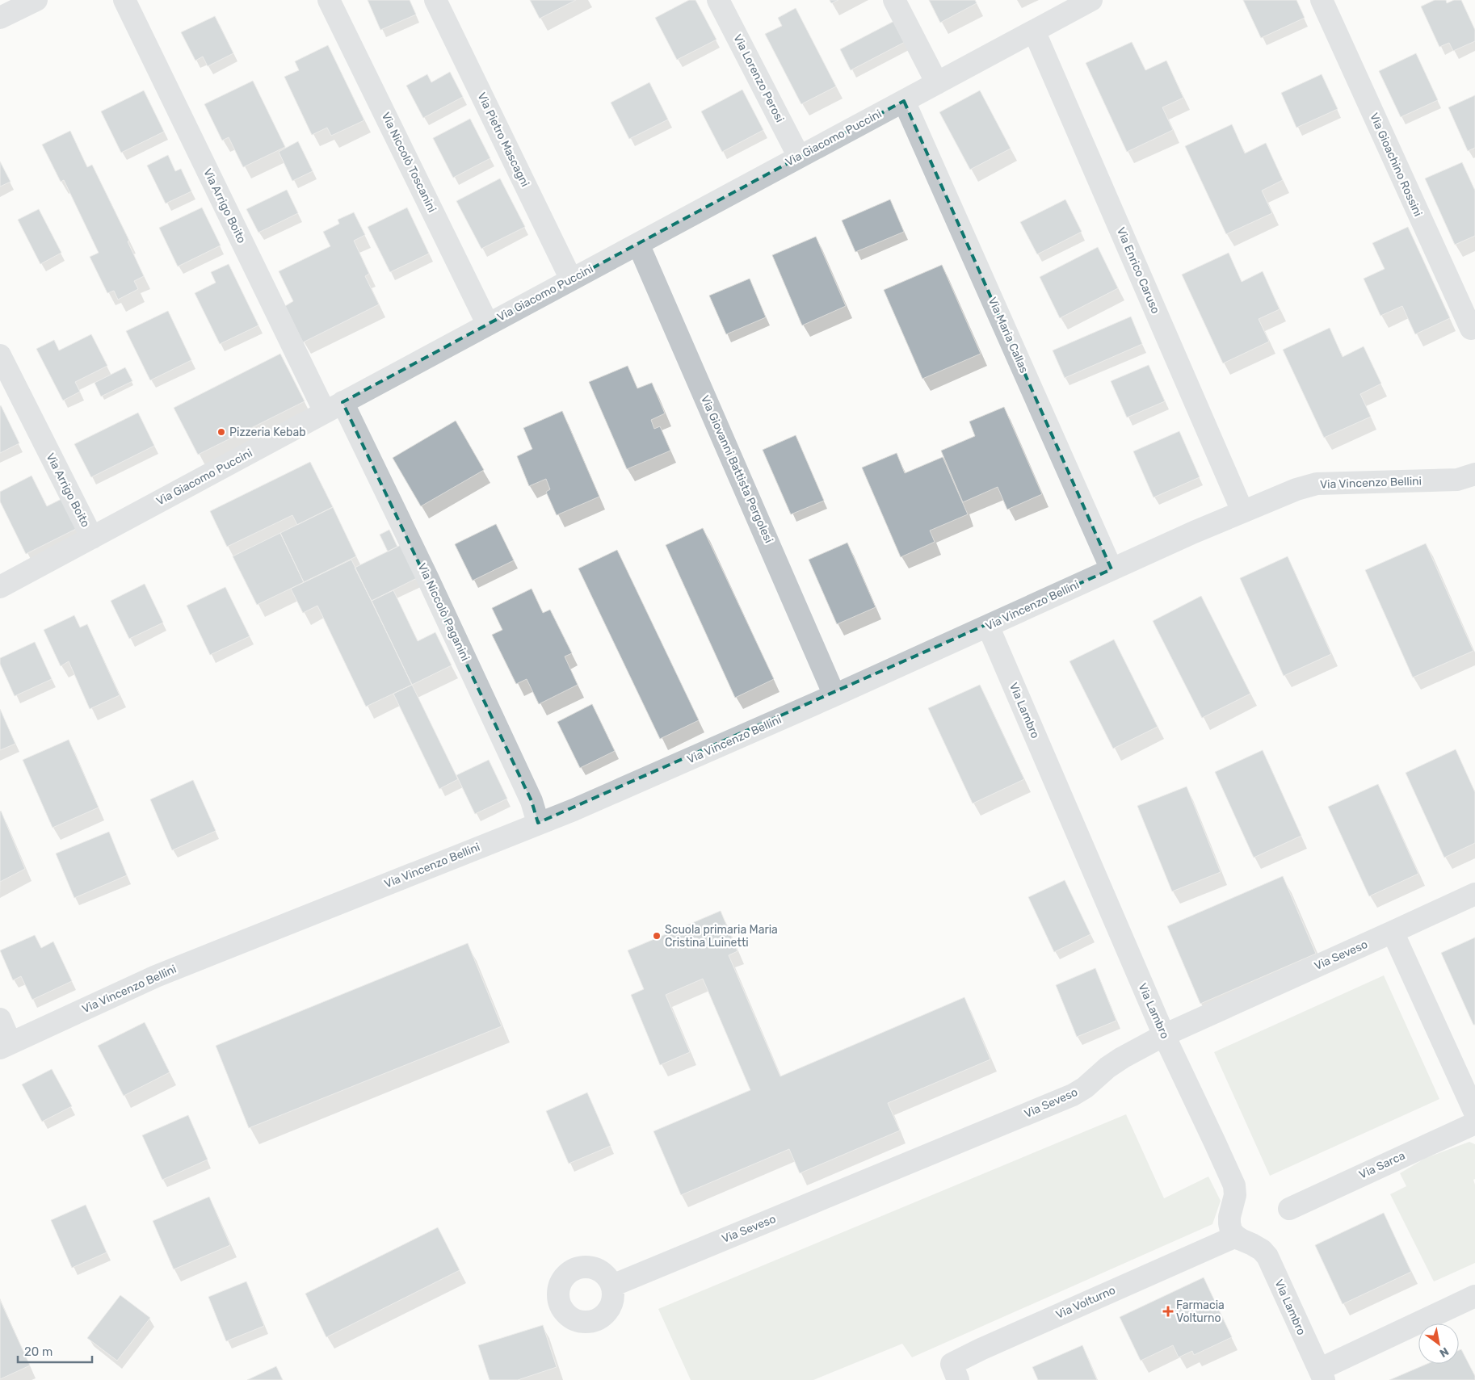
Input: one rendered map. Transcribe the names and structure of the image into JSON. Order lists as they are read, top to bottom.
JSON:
{
  "streets": {
    "street": [
      "Via Lorenzo Perosi",
      "Via Giacomo Puccini",
      "Via Pietro Mascagni",
      "Via Niccolò Toscanini",
      "Via Gioachino Rossini",
      "Via Arrigo Boito",
      "Via Enrico Caruso",
      "Via Maria Callas",
      "Via Giovanni Battista Pergolesi",
      "Via Vincenzo Bellini",
      "Via Niccolò Paganini",
      "Via Lambro",
      "Via Seveso",
      "Via Sarca",
      "Via Volturno"
    ]
  },
  "crossings": [
    ["Via Lorenzo Perosi", "Via Giacomo Puccini"],
    ["Via Giacomo Puccini", "Via Pietro Mascagni"],
    ["Via Giacomo Puccini", "Via Niccolò Toscanini"],
    ["Via Giacomo Puccini", "Via Arrigo Boito"],
    ["Via Giacomo Puccini", "Via Enrico Caruso"],
    ["Via Giacomo Puccini", "Via Maria Callas"],
    ["Via Giacomo Puccini", "Via Giovanni Battista Pergolesi"],
    ["Via Giacomo Puccini", "Via Niccolò Paganini"],
    ["Via Arrigo Boito", "Via Niccolò Paganini"],
    ["Via Enrico Caruso", "Via Vincenzo Bellini"],
    ["Via Maria Callas", "Via Vincenzo Bellini"],
    ["Via Giovanni Battista Pergolesi", "Via Vincenzo Bellini"],
    ["Via Vincenzo Bellini", "Via Niccolò Paganini"],
    ["Via Vincenzo Bellini", "Via Lambro"],
    ["Via Lambro", "Via Seveso"],
    ["Via Lambro", "Via Volturno"]
  ],
  "places": {
    "other": ["Pizzeria Kebab", "Scuola primaria Maria Cristina Luinetti"],
    "health": ["Farmacia Volturno"]
  },
  "scale_bar": "20 m",
  "north": "bottom right"
}
